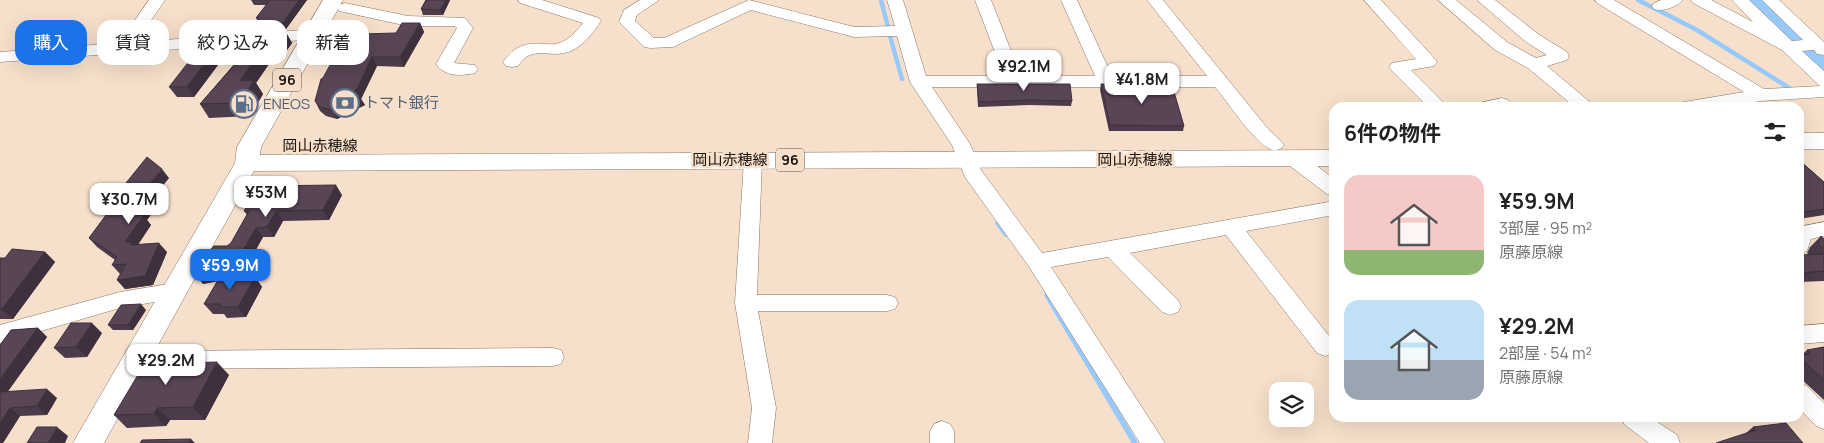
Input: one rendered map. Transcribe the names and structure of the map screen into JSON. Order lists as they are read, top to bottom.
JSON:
{
  "streets": {
    "main road": ["96", "岡山赤穂線"]
  },
  "places": {
    "bank": ["トマト銀行"],
    "fuel station": ["ENEOS"]
  },
  "page": {
    "chip": [
      "購入",
      "賃貸",
      "絞り込み",
      "新着"
    ],
    "price": [
      "¥92.1M",
      "¥41.8M",
      "¥53M",
      "¥30.7M",
      "¥59.9M",
      "¥29.2M"
    ],
    "heading": "6件の物件",
    "list": [
      {
        "name": "¥59.9M",
        "note": "3部屋 · 95 m² · 原藤原線"
      },
      {
        "name": "¥29.2M",
        "note": "2部屋 · 54 m² · 原藤原線"
      }
    ]
  }
}
